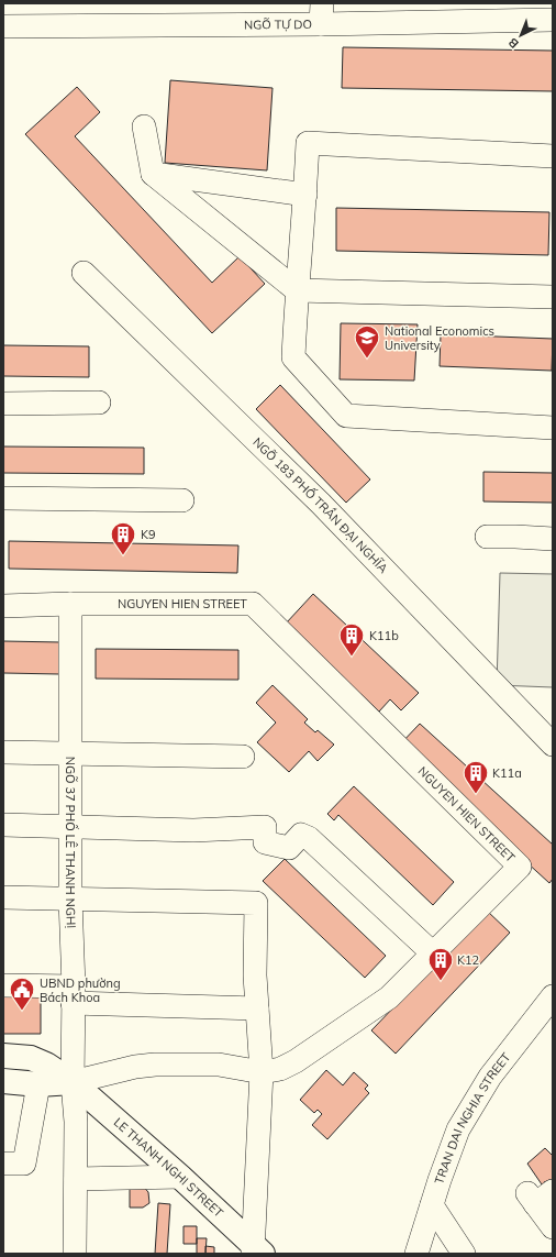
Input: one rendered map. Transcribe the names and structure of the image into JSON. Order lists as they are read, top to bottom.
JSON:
{
  "streets": {
    "main road": ["LE THANH NGHI STREET"],
    "street": [
      "NGÕ TỰ DO",
      "NGÕ 183 PHỐ TRẦN ĐẠI NGHĨA",
      "NGUYEN HIEN STREET",
      "NGÕ 37 PHỐ LÊ THANH NGHỊ",
      "TRAN DAI NGHIA STREET"
    ]
  },
  "crossings": [
    ["NGUYEN HIEN STREET", "NGÕ 37 PHỐ LÊ THANH NGHỊ"],
    ["NGUYEN HIEN STREET", "LE THANH NGHI STREET"],
    ["NGÕ 37 PHỐ LÊ THANH NGHỊ", "LE THANH NGHI STREET"]
  ],
  "places": {
    "school or university": ["National Economics University"],
    "building": [
      "K9",
      "K11b",
      "K11a",
      "K12"
    ],
    "public building": ["UBND phường Bách Khoa"]
  },
  "north": "bottom left"
}
